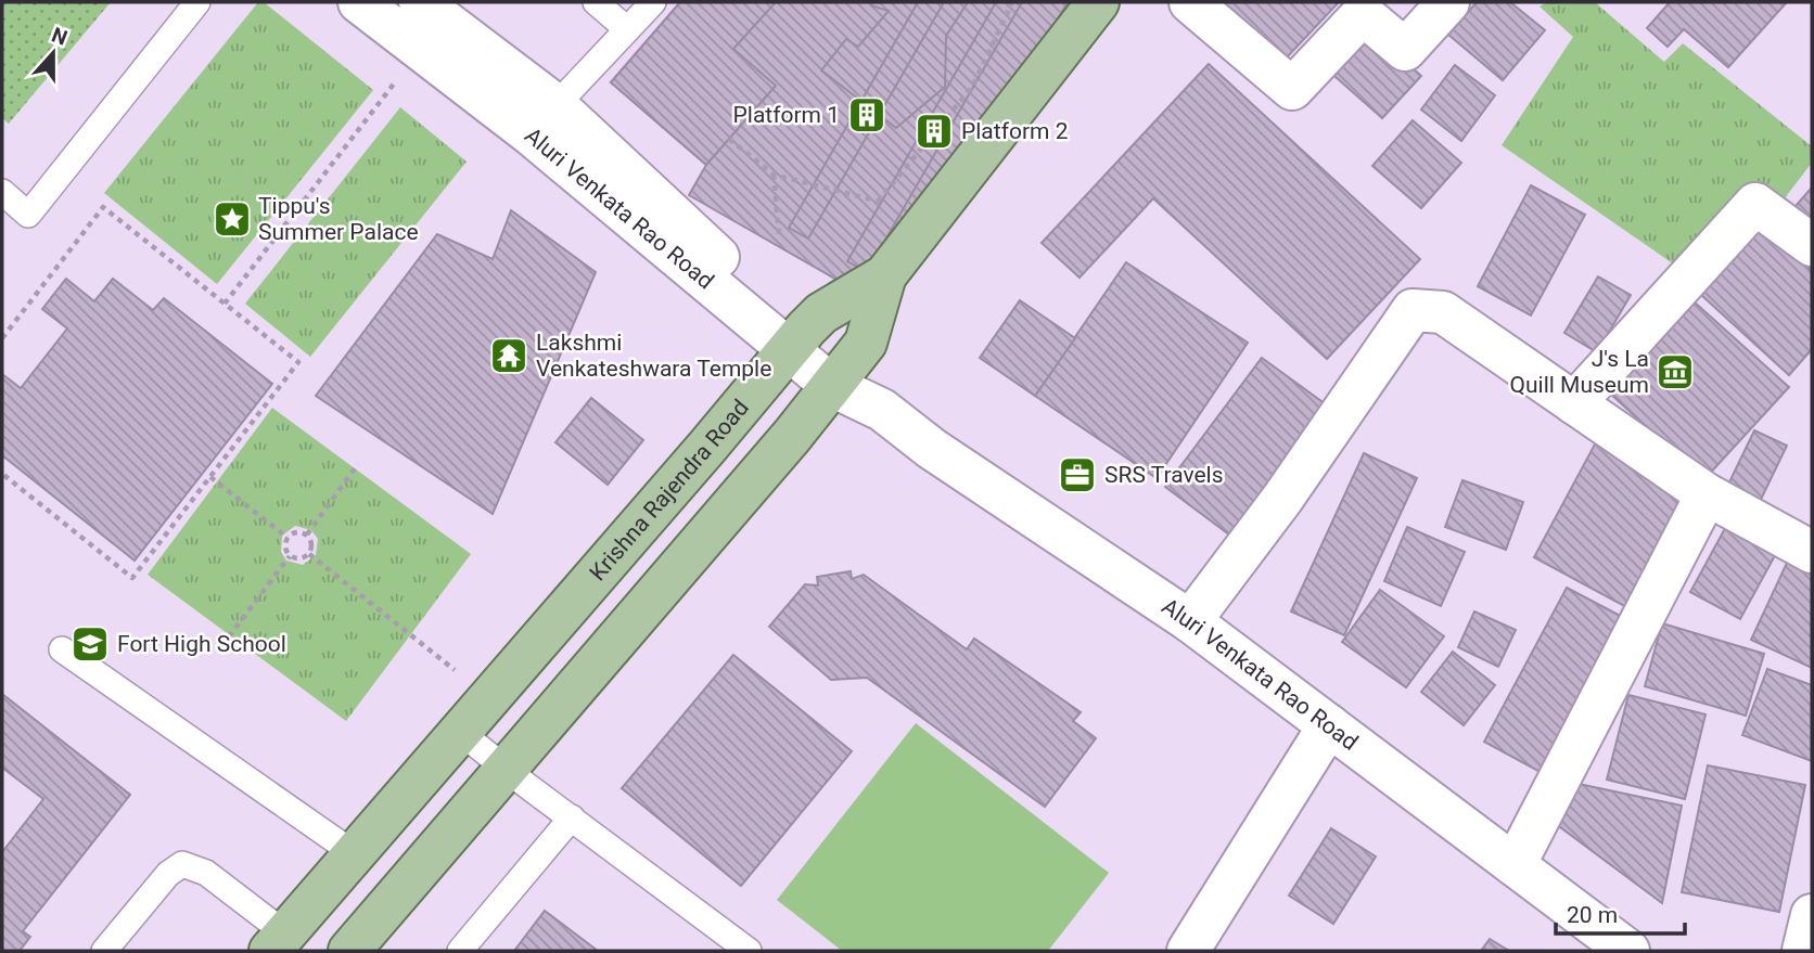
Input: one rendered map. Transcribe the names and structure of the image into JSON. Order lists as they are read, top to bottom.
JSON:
{
  "streets": {
    "main road": ["Krishna Rajendra Road"],
    "street": ["Aluri Venkata Rao Road"]
  },
  "crossings": [
    ["Aluri Venkata Rao Road", "Krishna Rajendra Road"]
  ],
  "places": {
    "building": ["Platform 1", "Platform 2"],
    "place": ["Tippu's Summer Palace"],
    "temple": ["Lakshmi Venkateshwara Temple"],
    "museum": ["J's La Quill Museum"],
    "office": ["SRS Travels"],
    "school or university": ["Fort High School"]
  },
  "scale_bar": "20 m",
  "north": "top"
}
